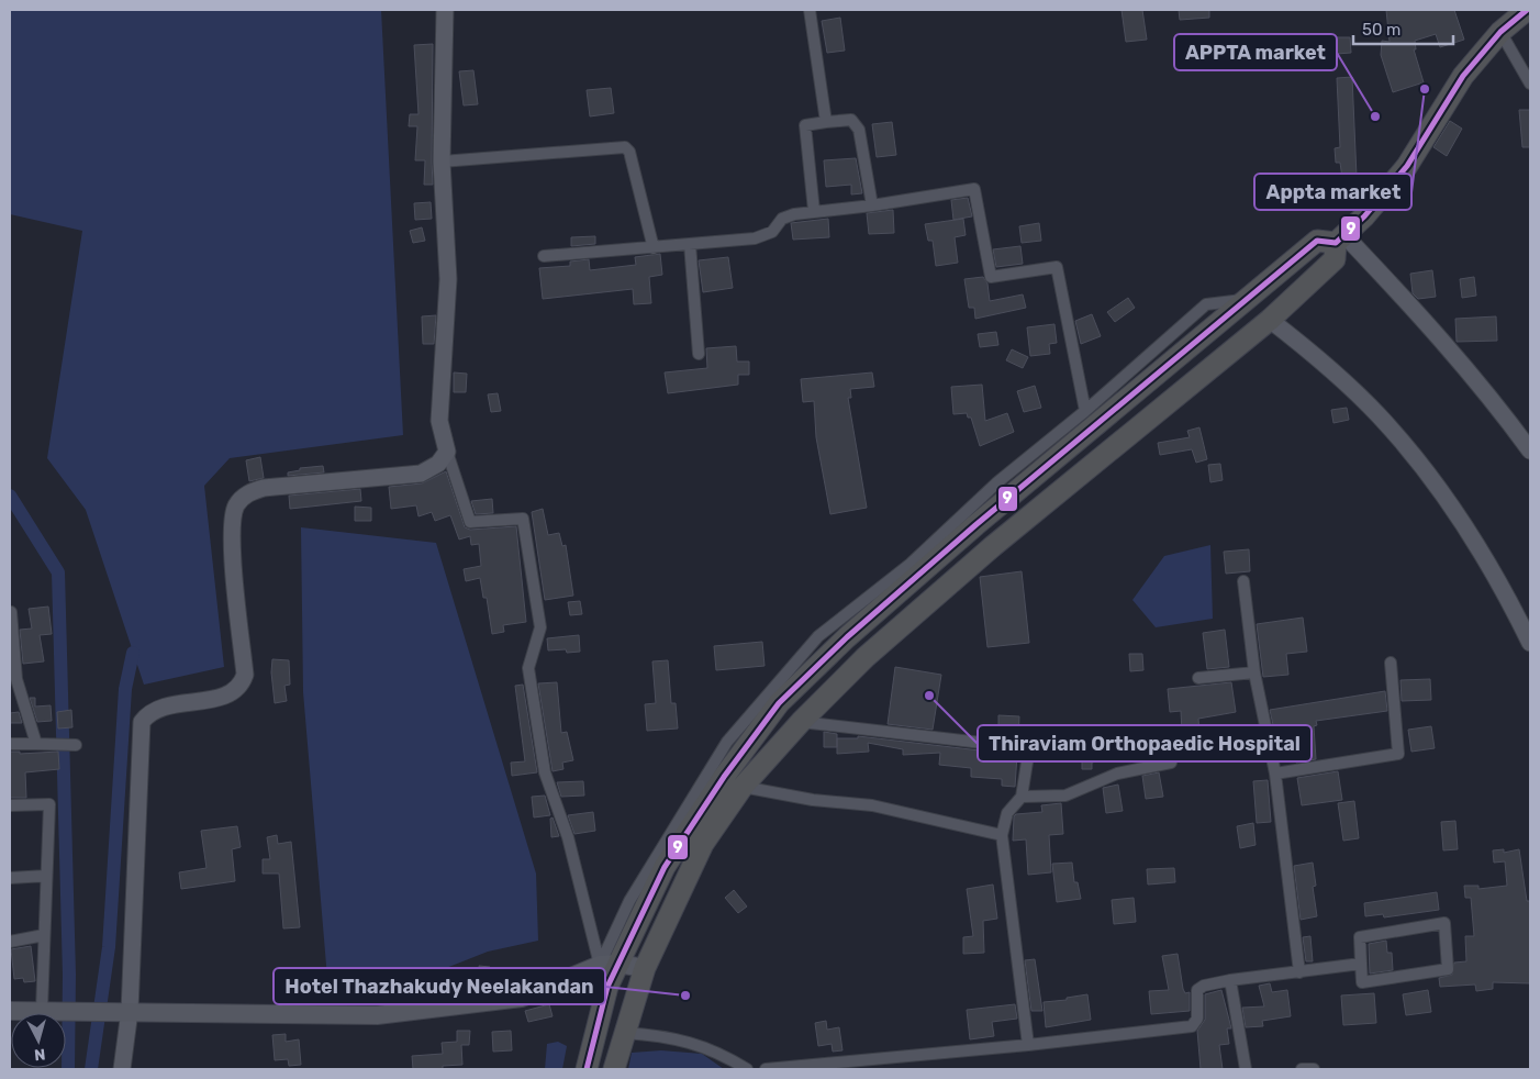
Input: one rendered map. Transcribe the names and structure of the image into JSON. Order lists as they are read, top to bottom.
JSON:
{
  "places": [
    "Appta market",
    "APPTA market",
    "Thiraviam Orthopaedic Hospital",
    "Hotel Thazhakudy Neelakandan"
  ],
  "lines": ["transit line 9"],
  "scale_bar": "50 m",
  "north": "bottom"
}
